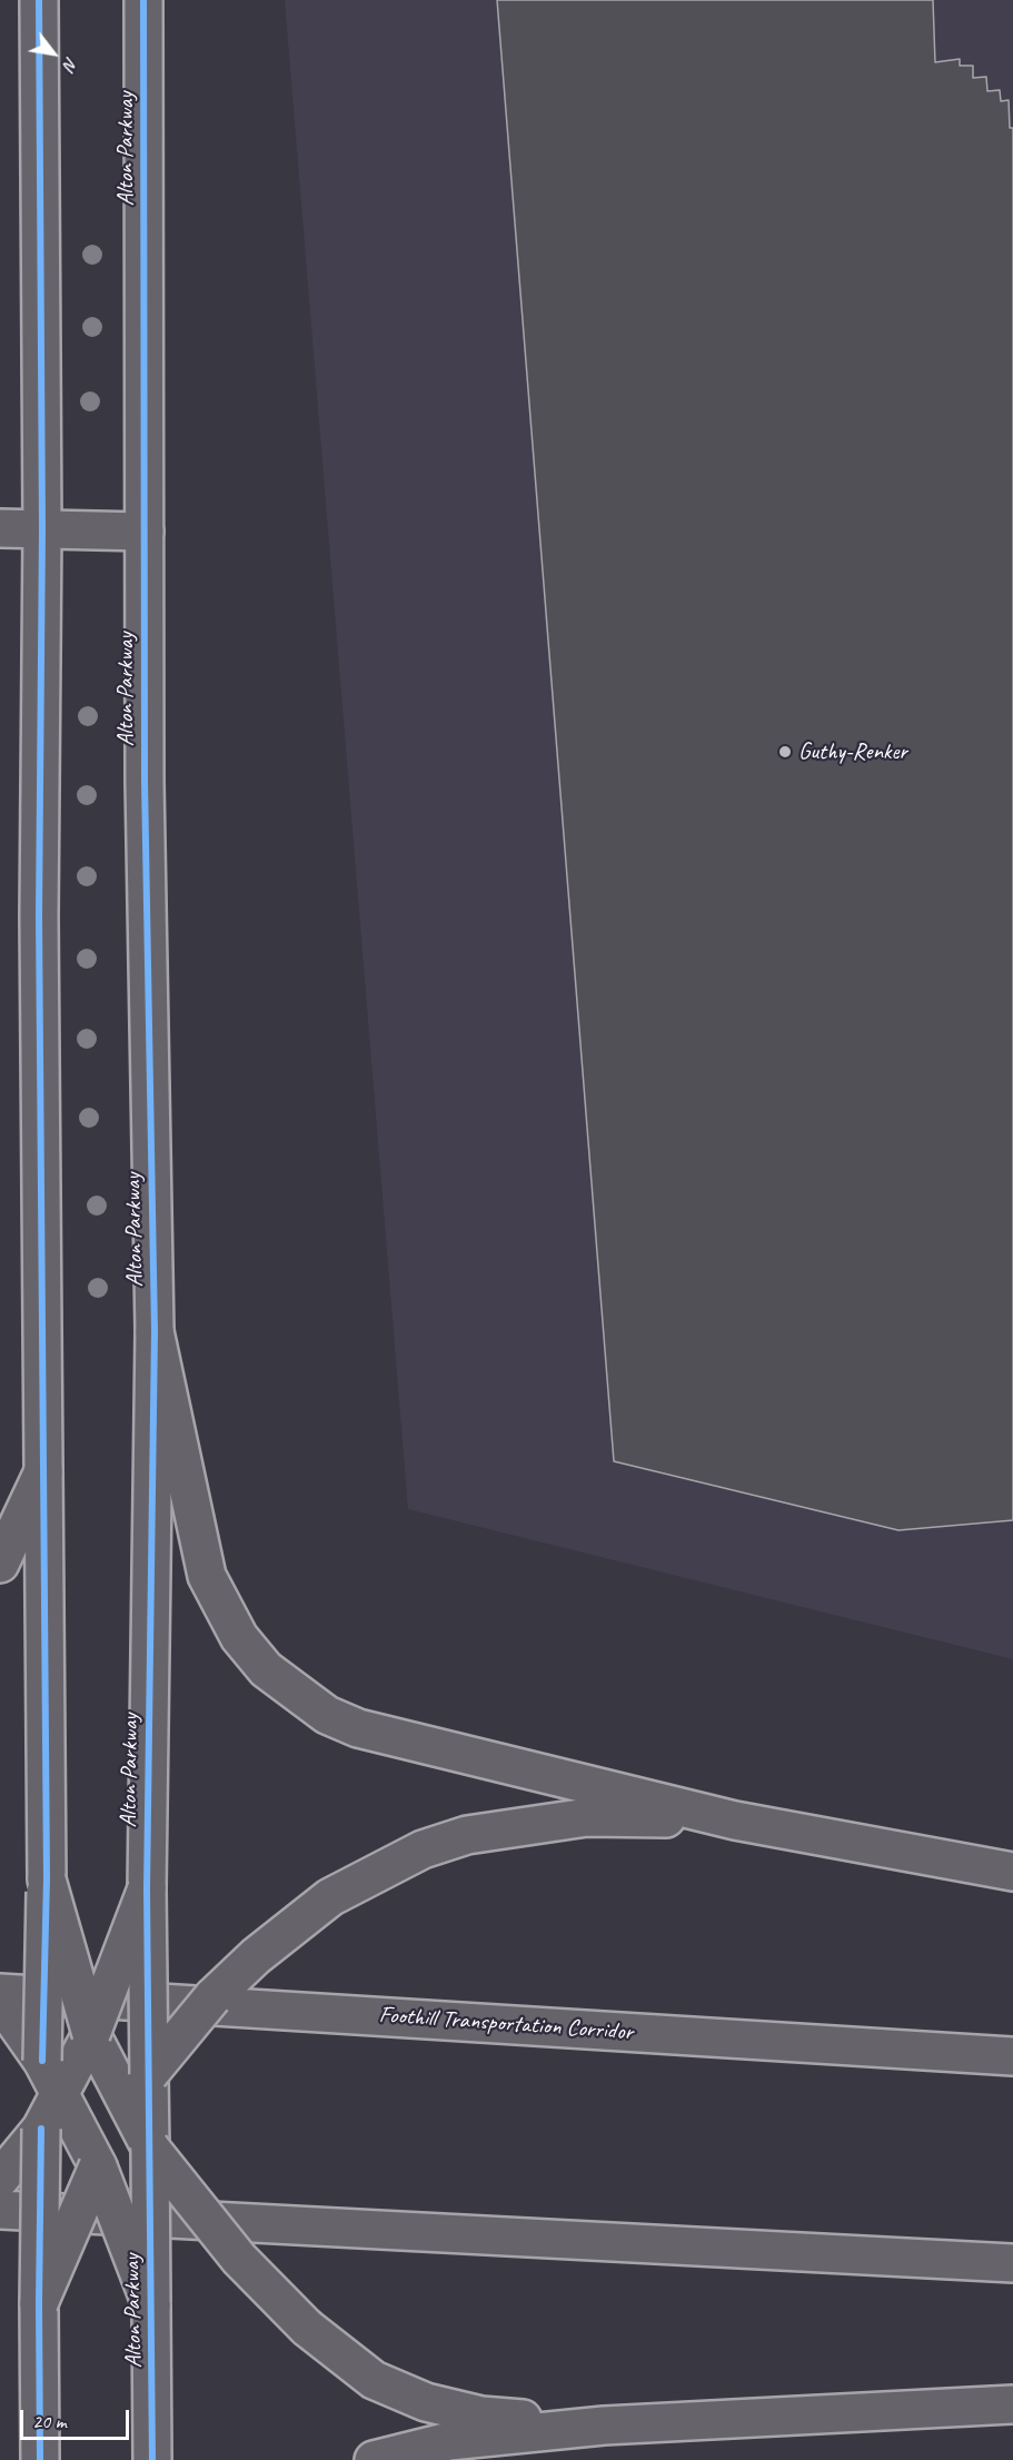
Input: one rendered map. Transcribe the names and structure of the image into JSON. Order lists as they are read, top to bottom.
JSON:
{
  "streets": {
    "main road": ["Alton Parkway", "Foothill Transportation Corridor"]
  },
  "places": ["Guthy-Renker"],
  "scale_bar": "20 m",
  "north": "bottom right"
}
